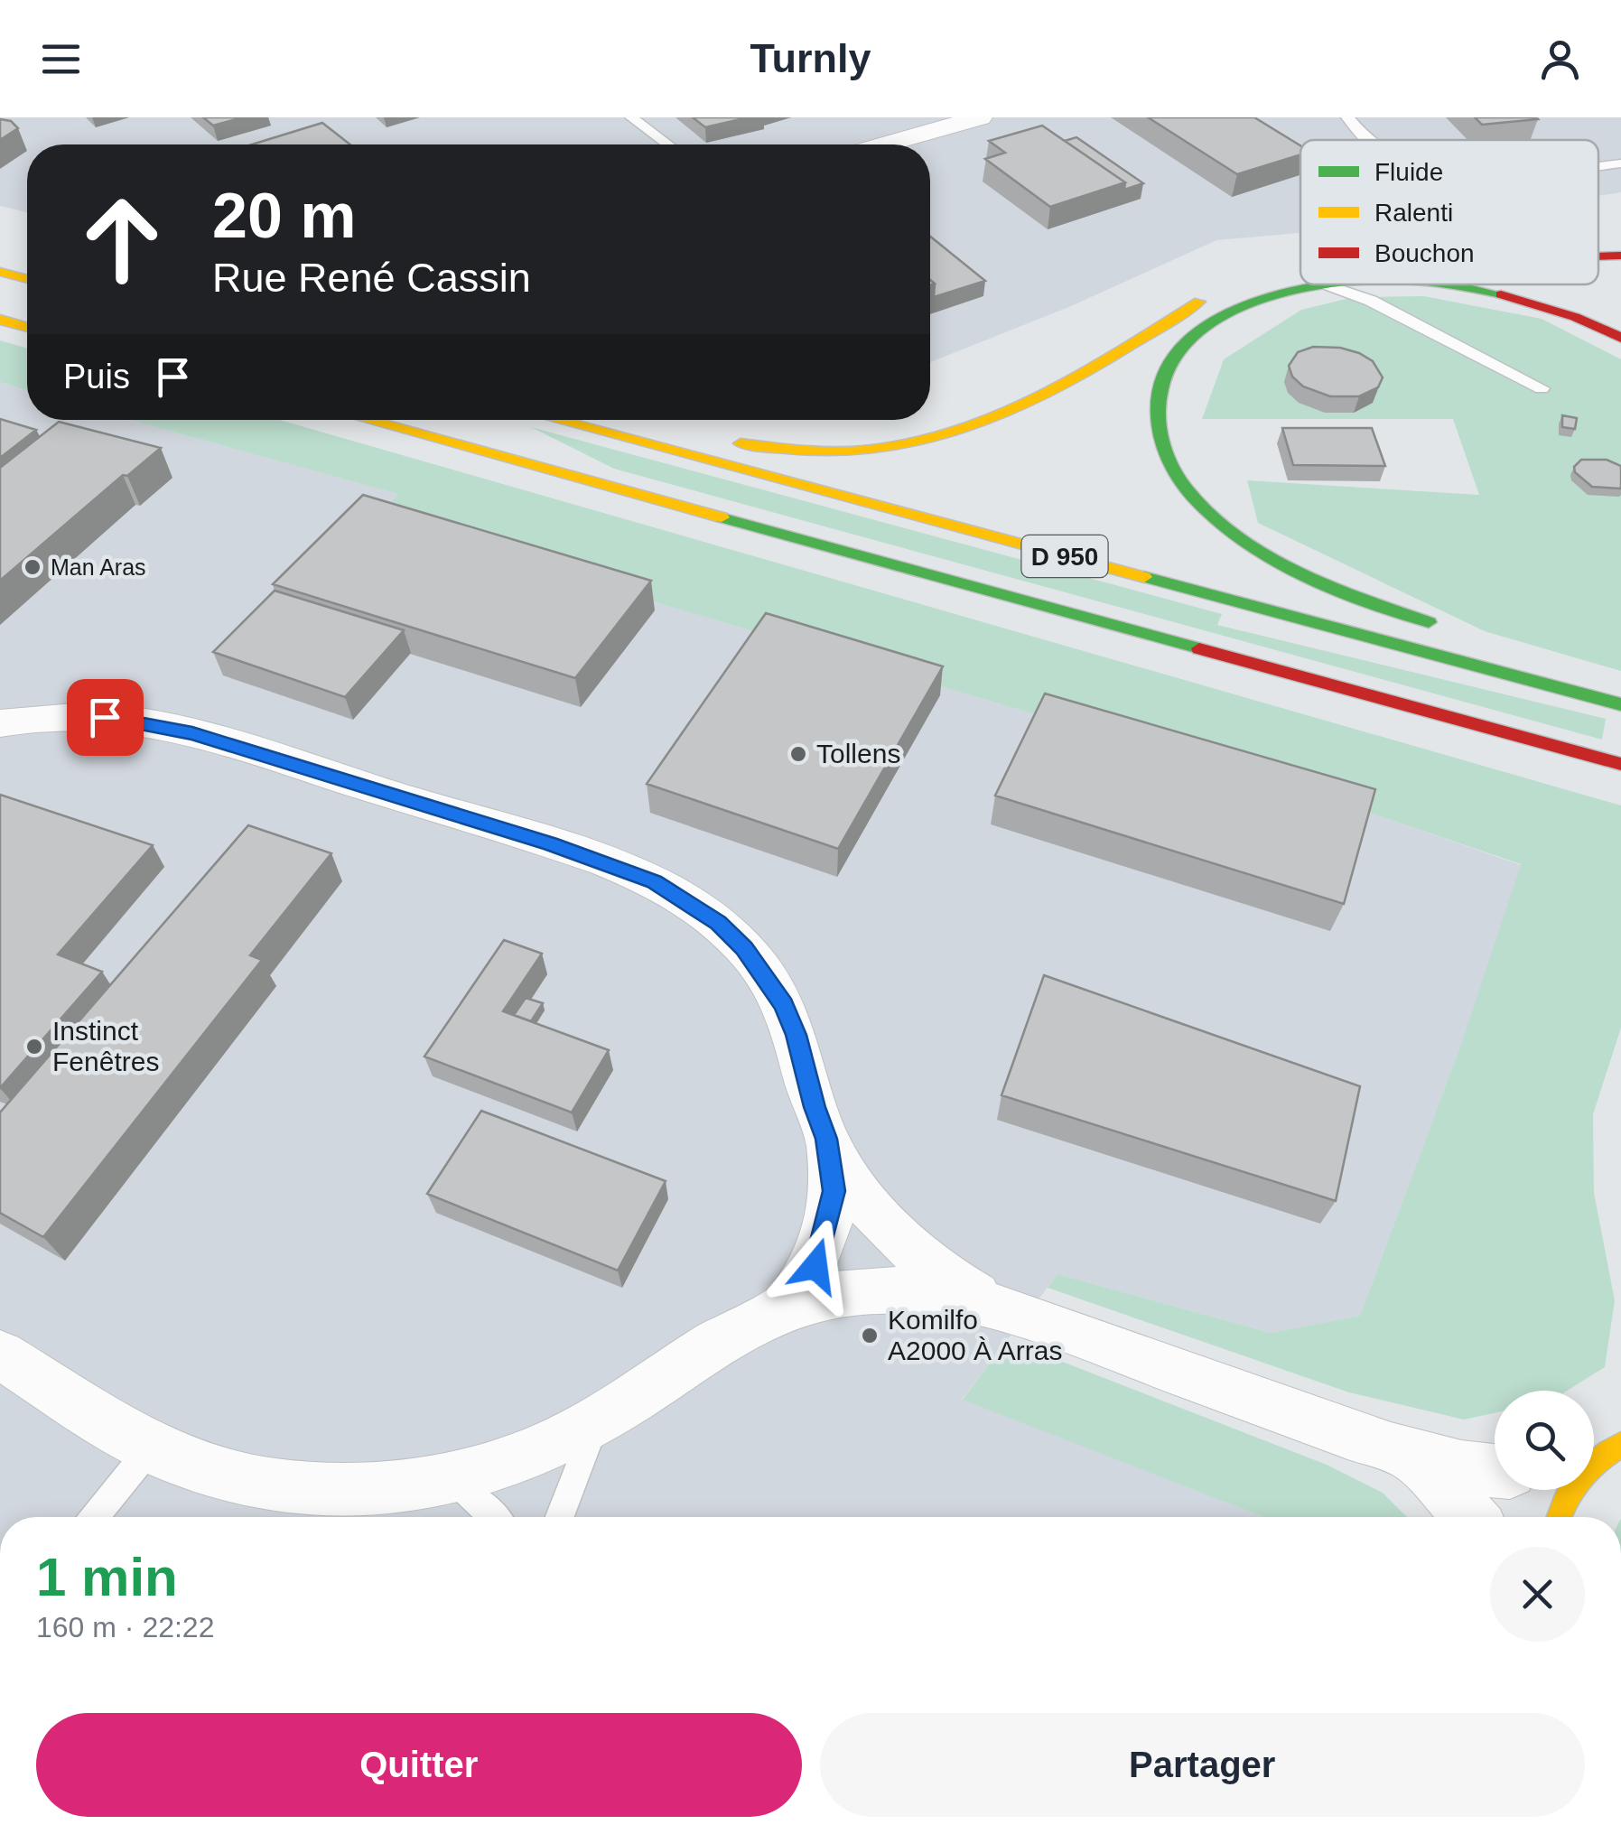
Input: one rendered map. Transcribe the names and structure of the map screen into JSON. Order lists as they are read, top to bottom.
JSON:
{
  "streets": {
    "main road": ["D 950"]
  },
  "places": [
    "Man Aras",
    "Tollens",
    "Instinct Fenêtres",
    "Komilfo A2000 À Arras"
  ],
  "legend": ["Fluide", "Ralenti", "Bouchon"],
  "page": {
    "header": "Turnly",
    "turn": ["20 m", "Rue René Cassin"],
    "then": "Puis",
    "heading": ["1 min", "160 m · 22:22"],
    "buttons": ["Quitter", "Partager"]
  }
}
